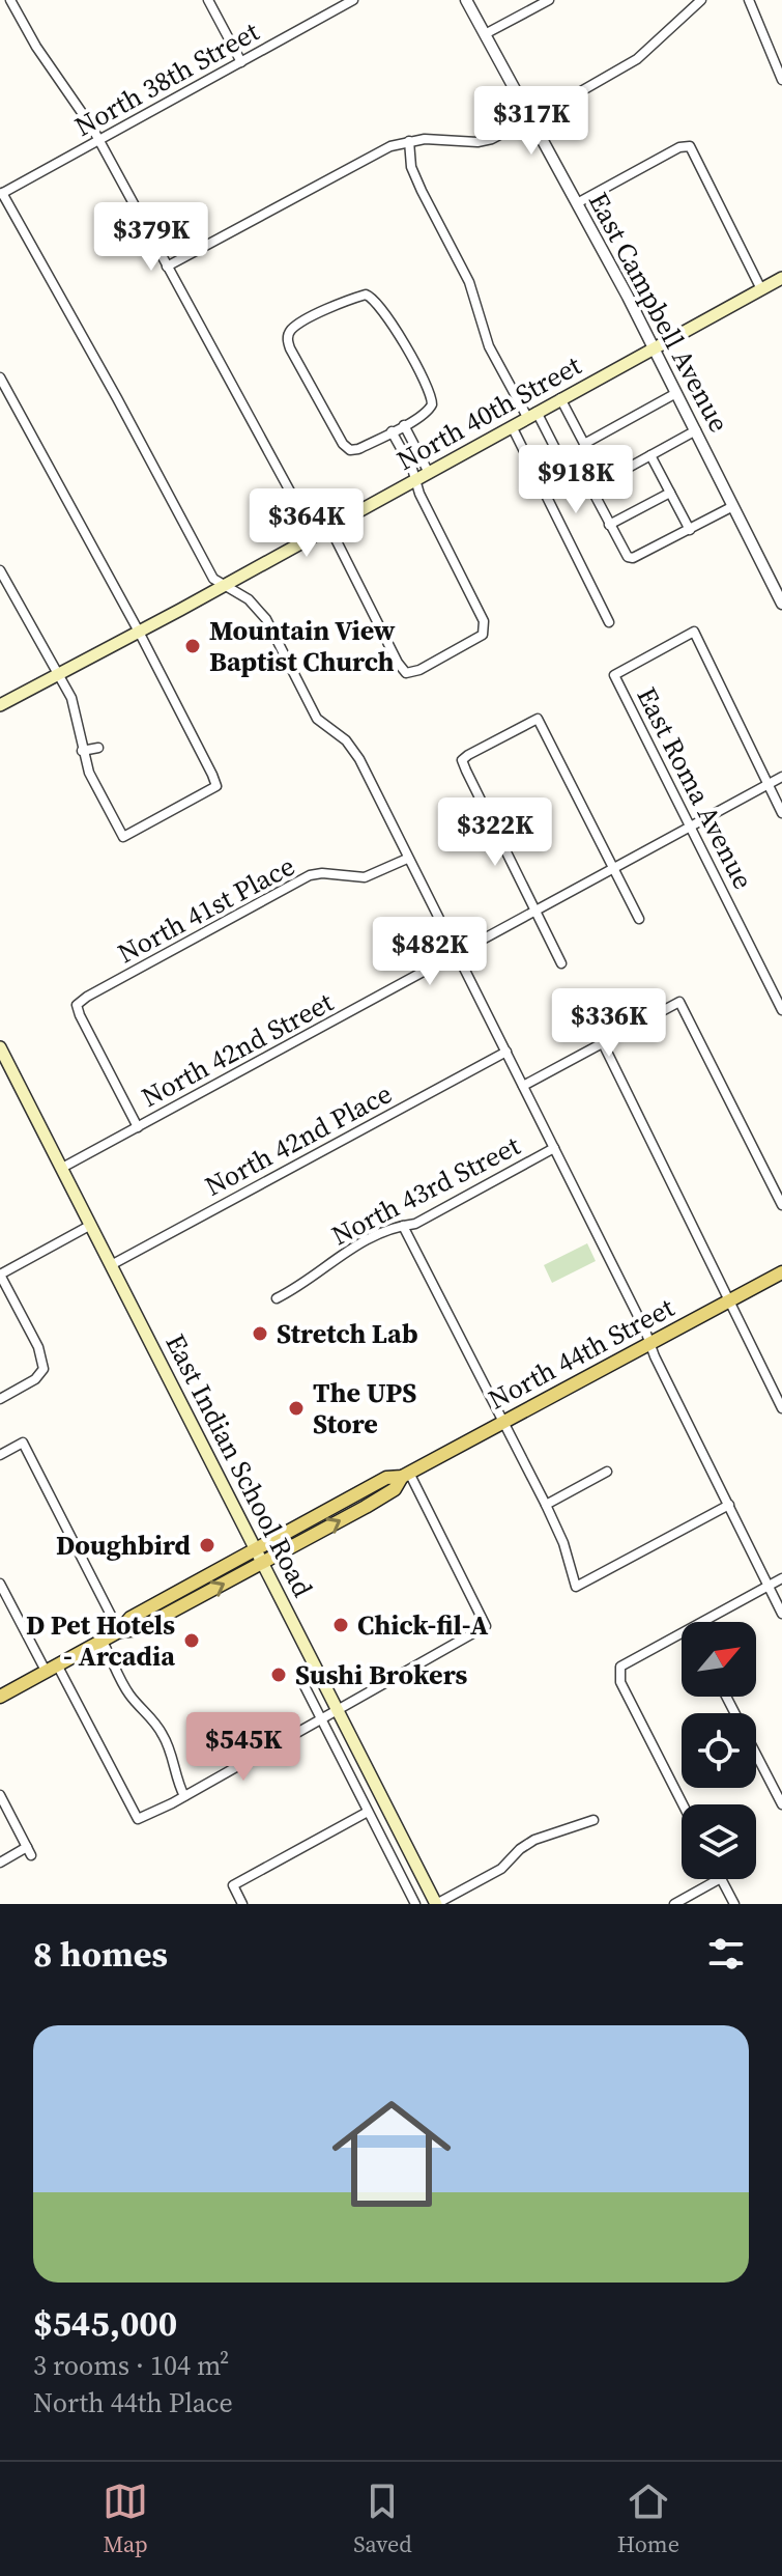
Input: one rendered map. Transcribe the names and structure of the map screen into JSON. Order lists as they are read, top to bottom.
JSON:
{
  "streets": {
    "main road": ["North 40th Street", "North 44th Street", "East Indian School Road"],
    "street": [
      "North 38th Street",
      "East Campbell Avenue",
      "East Roma Avenue",
      "North 41st Place",
      "North 42nd Street",
      "North 42nd Place",
      "North 43rd Street"
    ]
  },
  "crossings": [
    ["East Campbell Avenue", "North 40th Street"],
    ["East Roma Avenue", "North 42nd Street"],
    ["North 41st Place", "North 42nd Street"],
    ["North 42nd Street", "East Indian School Road"],
    ["North 42nd Place", "East Indian School Road"],
    ["North 44th Street", "East Indian School Road"]
  ],
  "places": [
    "Mountain View Baptist Church",
    "Stretch Lab",
    "The UPS Store",
    "Doughbird",
    "Chick-fil-A",
    "D Pet Hotels - Arcadia",
    "Sushi Brokers"
  ],
  "north": "top right",
  "page": {
    "price": [
      "$317K",
      "$379K",
      "$918K",
      "$364K",
      "$322K",
      "$482K",
      "$336K",
      "$545K"
    ],
    "heading": "8 homes",
    "list": [
      {
        "name": "$545,000",
        "note": "3 rooms · 104 m² · North 44th Place"
      }
    ],
    "tabs": ["Map", "Saved", "Home"]
  }
}
